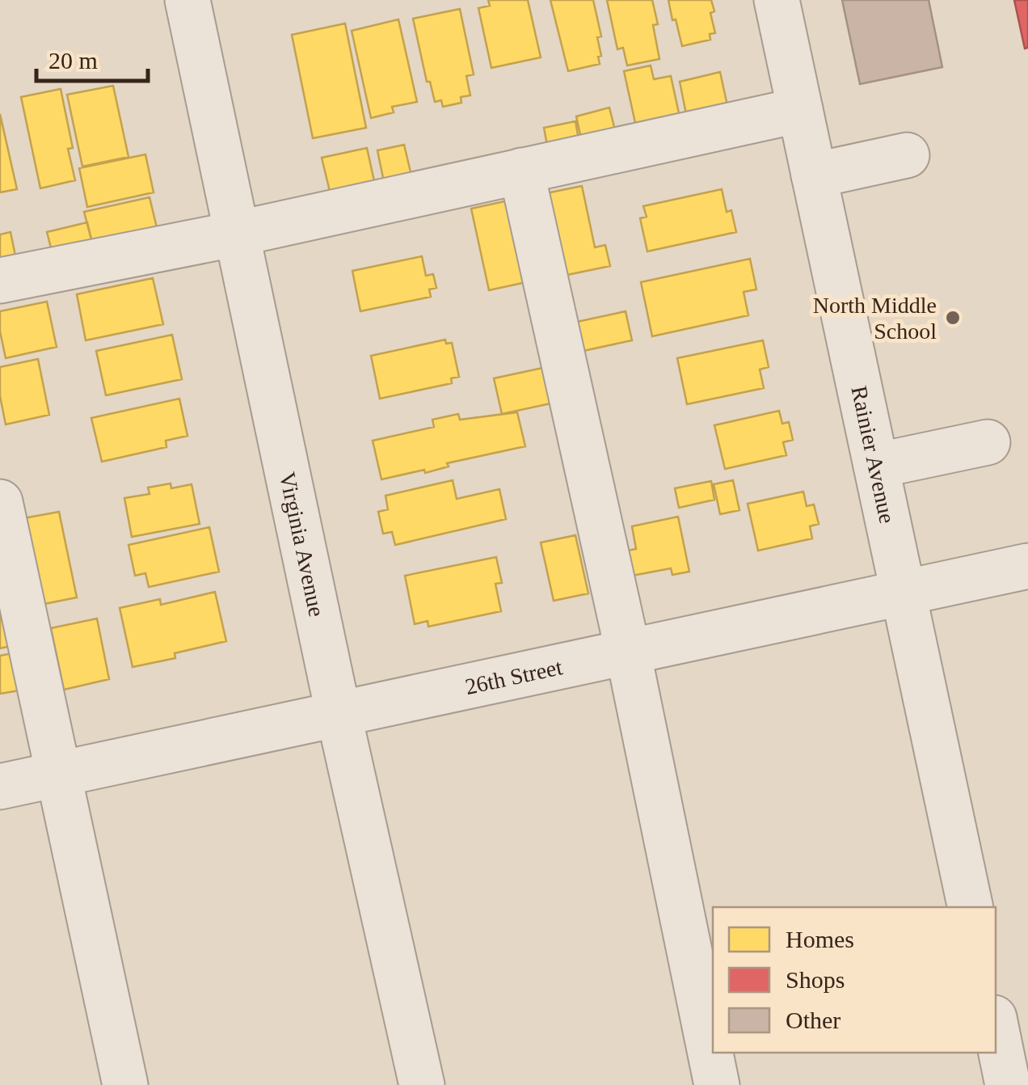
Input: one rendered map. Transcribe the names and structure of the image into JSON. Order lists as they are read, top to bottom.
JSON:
{
  "streets": {
    "street": ["Rainier Avenue", "Virginia Avenue", "26th Street"]
  },
  "crossings": [
    ["Rainier Avenue", "26th Street"],
    ["Virginia Avenue", "26th Street"]
  ],
  "places": ["North Middle School"],
  "legend": ["Homes", "Shops", "Other"],
  "scale_bar": "20 m"
}
